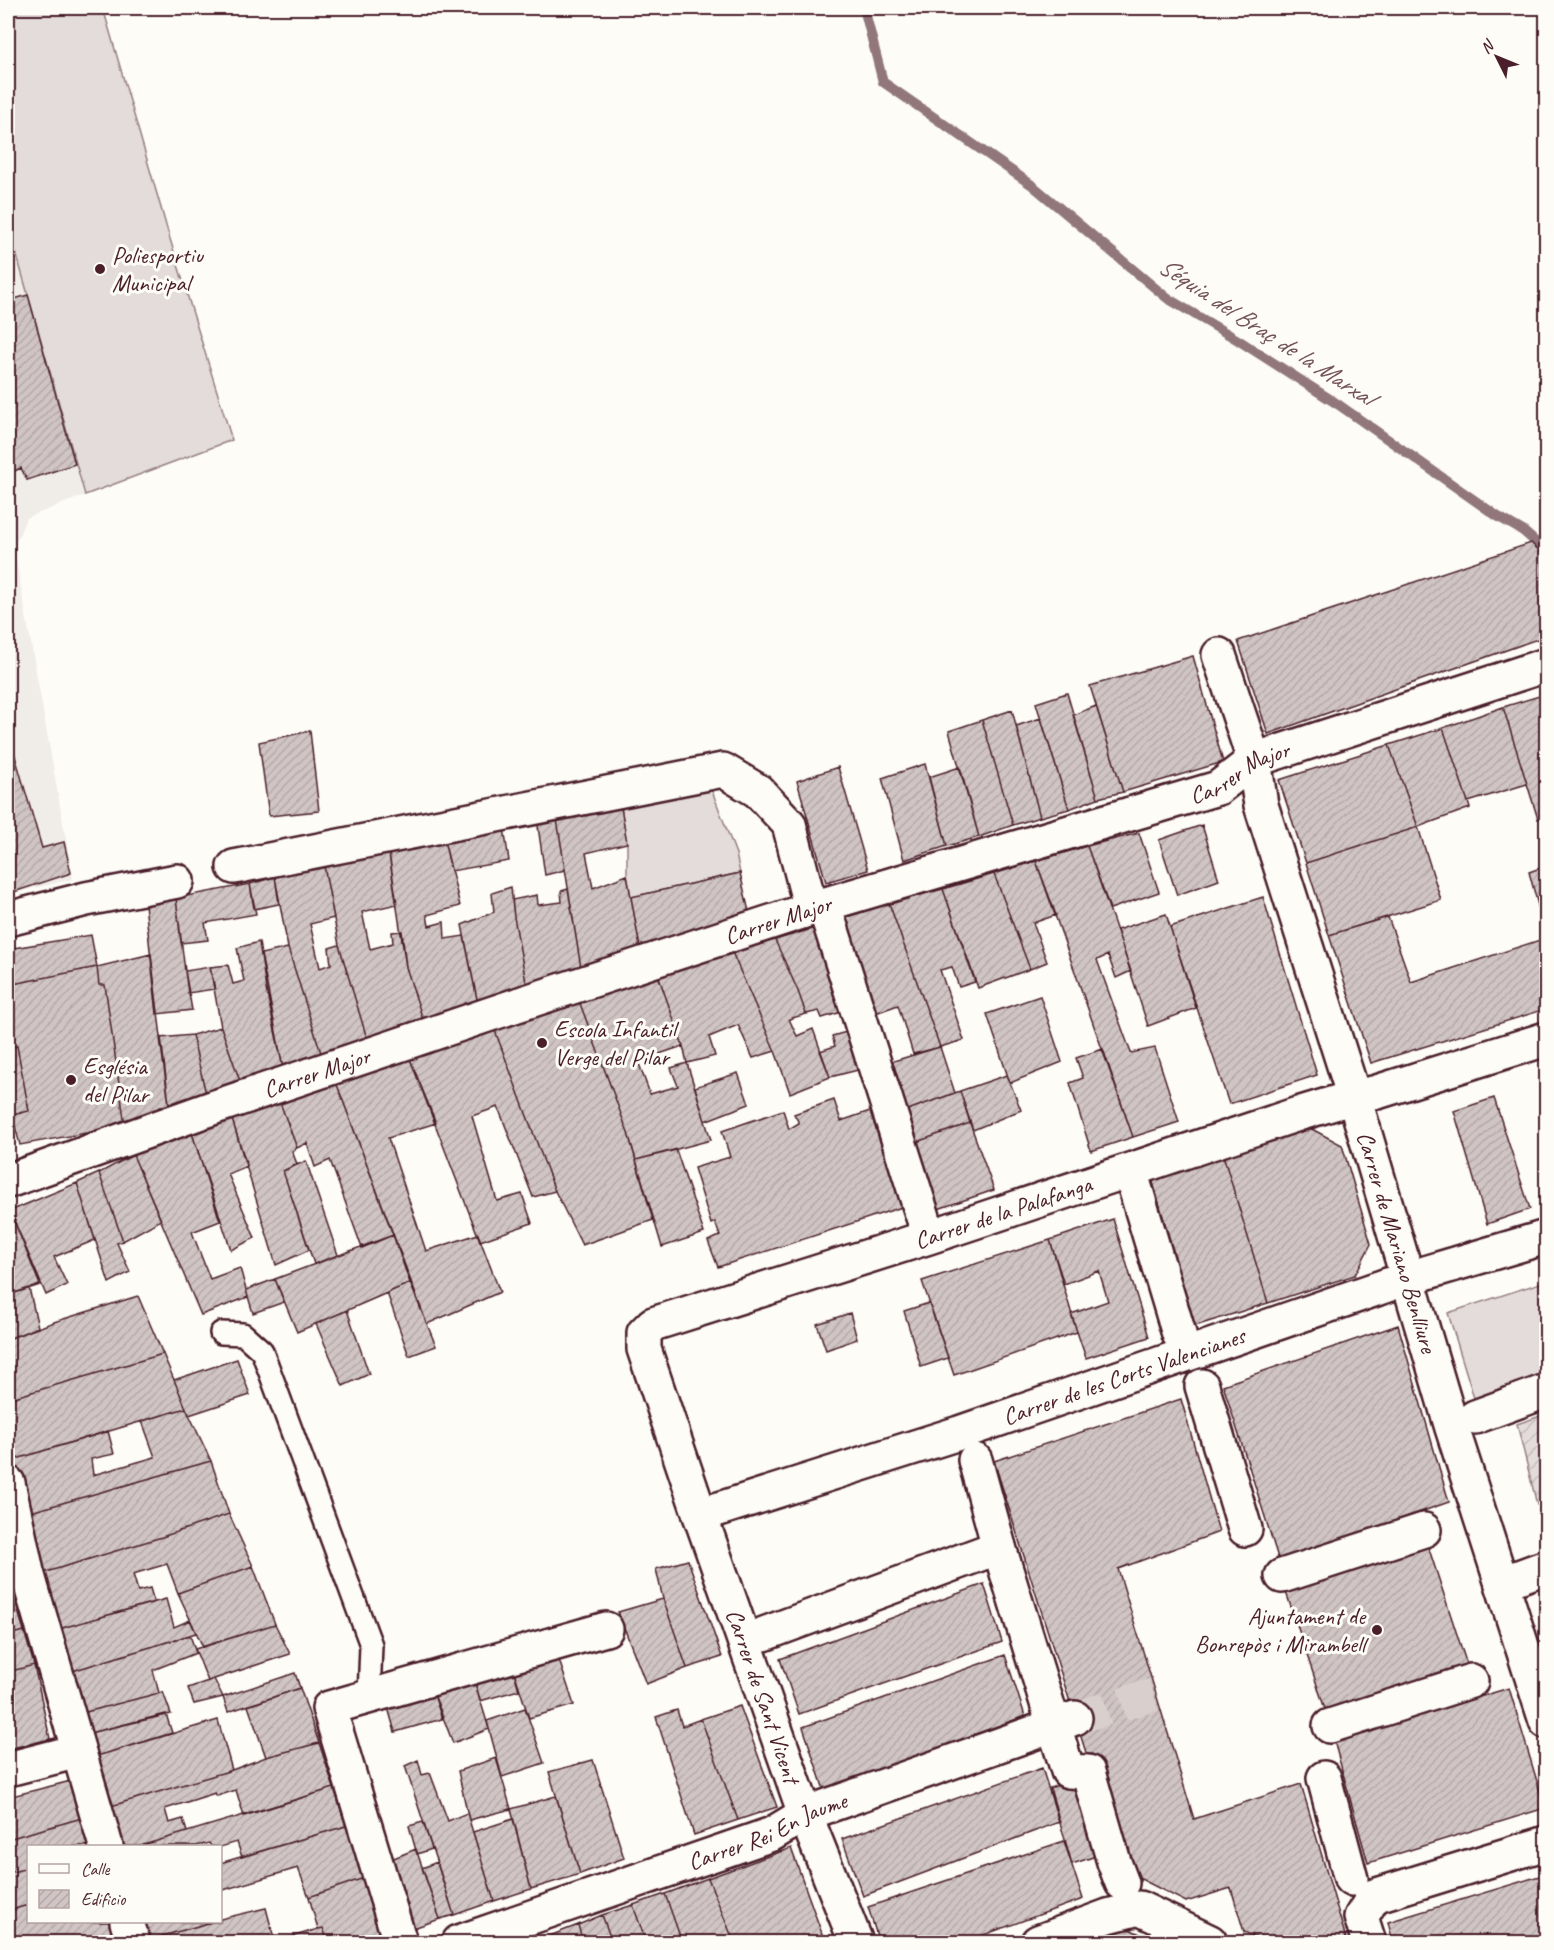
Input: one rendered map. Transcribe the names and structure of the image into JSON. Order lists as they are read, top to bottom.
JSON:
{
  "streets": {
    "street": [
      "Carrer Major",
      "Carrer de la Palafanga",
      "Carrer de Mariano Benlliure",
      "Carrer de les Corts Valencianes",
      "Carrer de Sant Vicent",
      "Carrer Rei En Jaume"
    ]
  },
  "crossings": [
    ["Carrer Major", "Carrer de Mariano Benlliure"],
    ["Carrer de la Palafanga", "Carrer de Mariano Benlliure"],
    ["Carrer de la Palafanga", "Carrer de les Corts Valencianes"],
    ["Carrer de la Palafanga", "Carrer de Sant Vicent"],
    ["Carrer de Mariano Benlliure", "Carrer de les Corts Valencianes"],
    ["Carrer de les Corts Valencianes", "Carrer de Sant Vicent"],
    ["Carrer de Sant Vicent", "Carrer Rei En Jaume"]
  ],
  "water": ["Séquia del Braç de la Marxal"],
  "places": [
    "Poliesportiu Municipal",
    "Escola Infantil Verge del Pilar",
    "Església del Pilar",
    "Ajuntament de Bonrepòs i Mirambell"
  ],
  "legend": ["Calle", "Edificio"],
  "north": "top left"
}
